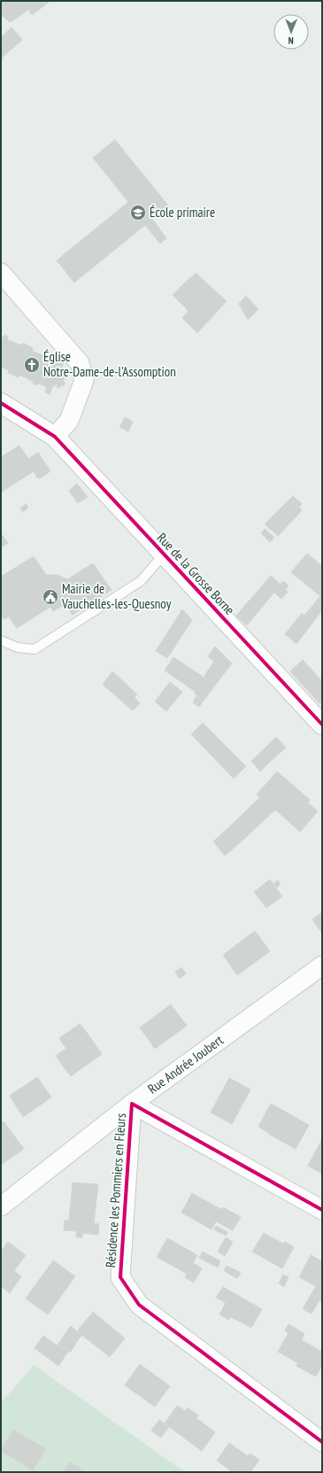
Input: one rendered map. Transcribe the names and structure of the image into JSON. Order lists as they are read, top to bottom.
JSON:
{
  "streets": {
    "street": ["Rue de la Grosse Borne", "Rue Andrée Joubert", "Résidence les Pommiers en Fleurs"]
  },
  "crossings": [
    ["Rue Andrée Joubert", "Résidence les Pommiers en Fleurs"]
  ],
  "places": {
    "school or university": ["École primaire"],
    "church": ["Église Notre-Dame-de-l'Assomption"],
    "public building": ["Mairie de Vauchelles-les-Quesnoy"]
  },
  "north": "bottom"
}
